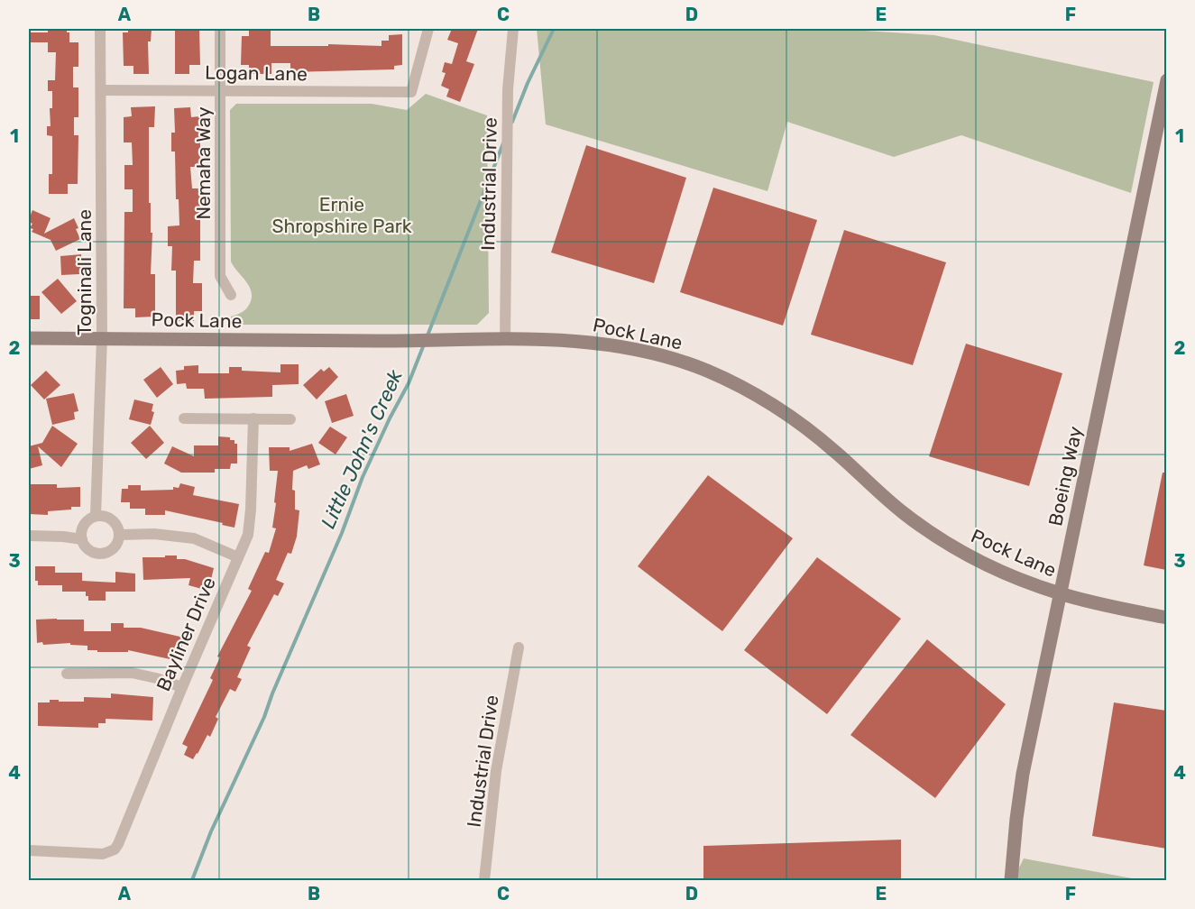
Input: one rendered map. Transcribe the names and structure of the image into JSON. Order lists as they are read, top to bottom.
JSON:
{
  "streets": {
    "street": [
      "Logan Lane",
      "Nemaha Way",
      "Industrial Drive",
      "Togninali Lane",
      "Pock Lane",
      "Boeing Way",
      "Bayliner Drive"
    ]
  },
  "crossings": [
    ["Logan Lane", "Nemaha Way"],
    ["Logan Lane", "Togninali Lane"],
    ["Industrial Drive", "Pock Lane"],
    ["Togninali Lane", "Pock Lane"],
    ["Pock Lane", "Boeing Way"]
  ],
  "water": ["Little John's Creek"],
  "parks": ["Ernie Shropshire Park"],
  "grid": {
    "columns": [
      "A",
      "B",
      "C",
      "D",
      "E",
      "F"
    ],
    "rows": [
      "1",
      "2",
      "3",
      "4"
    ]
  }
}
